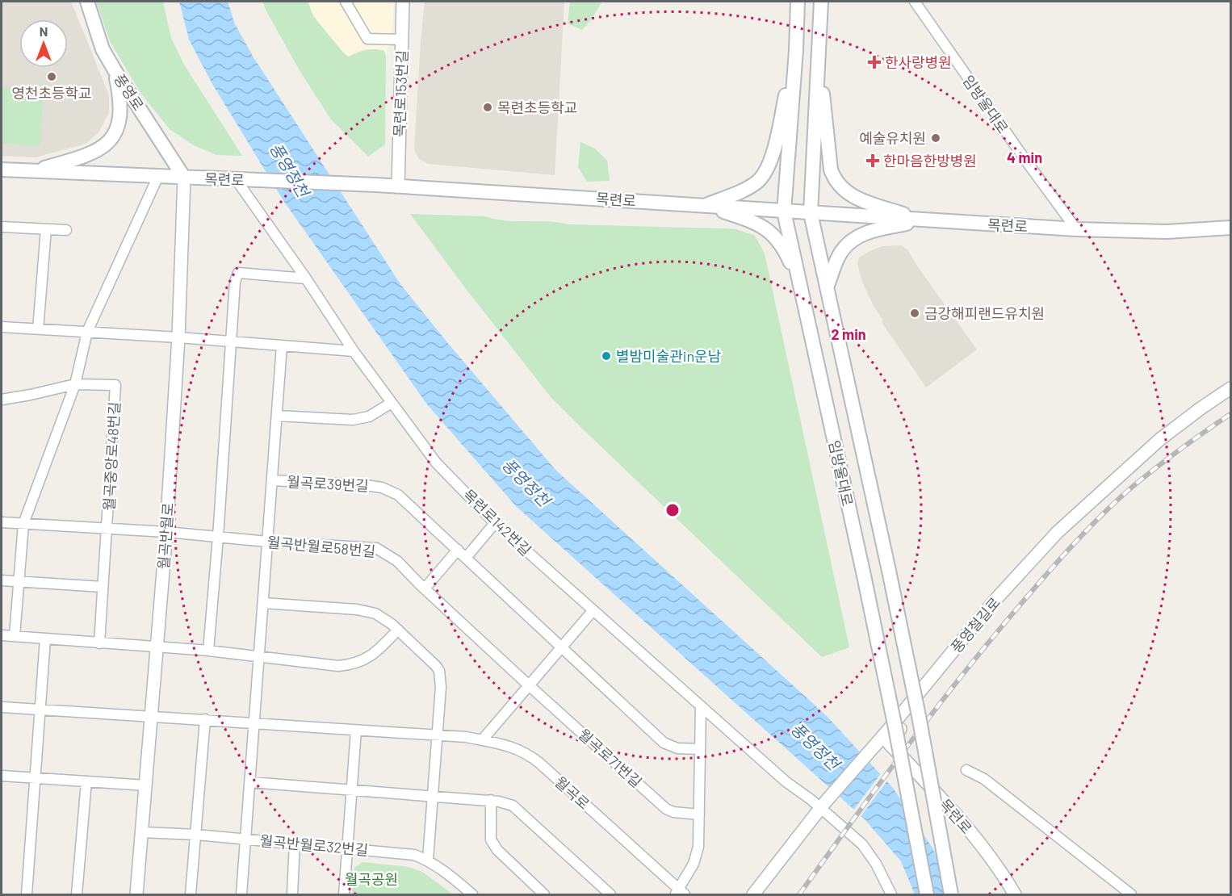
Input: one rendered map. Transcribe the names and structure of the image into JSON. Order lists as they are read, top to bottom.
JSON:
{
  "streets": {
    "main road": ["풍영로", "임방울대로", "목련로"],
    "street": [
      "목련로153번길",
      "월곡중앙로48번길",
      "월곡로39번길",
      "목련로142번길",
      "월곡반월로",
      "월곡반월로58번길",
      "풍영철길로",
      "월곡로71번길",
      "월곡로",
      "월곡반월로32번길"
    ]
  },
  "crossings": [
    ["풍영로", "목련로"],
    ["풍영로", "월곡반월로"],
    ["목련로153번길", "목련로"],
    ["임방울대로", "목련로"],
    ["목련로", "목련로142번길"],
    ["목련로", "월곡반월로"],
    ["목련로", "풍영철길로"],
    ["월곡중앙로48번길", "월곡반월로58번길"],
    ["월곡로39번길", "월곡반월로58번길"],
    ["월곡로39번길", "월곡로"],
    ["월곡로39번길", "월곡반월로32번길"],
    ["월곡반월로", "월곡반월로58번길"],
    ["월곡반월로", "월곡로"],
    ["월곡반월로", "월곡반월로32번길"],
    ["월곡반월로58번길", "월곡로71번길"]
  ],
  "water": ["풍영정천"],
  "parks": ["월곡공원"],
  "places": {
    "health": ["한사랑병원", "한마음한방병원"],
    "other": [
      "영천초등학교",
      "목련초등학교",
      "예술유치원",
      "금강해피랜드유치원",
      "별밤미술관in운남"
    ]
  },
  "north": "top",
  "rings": ["4 min", "2 min"]
}
